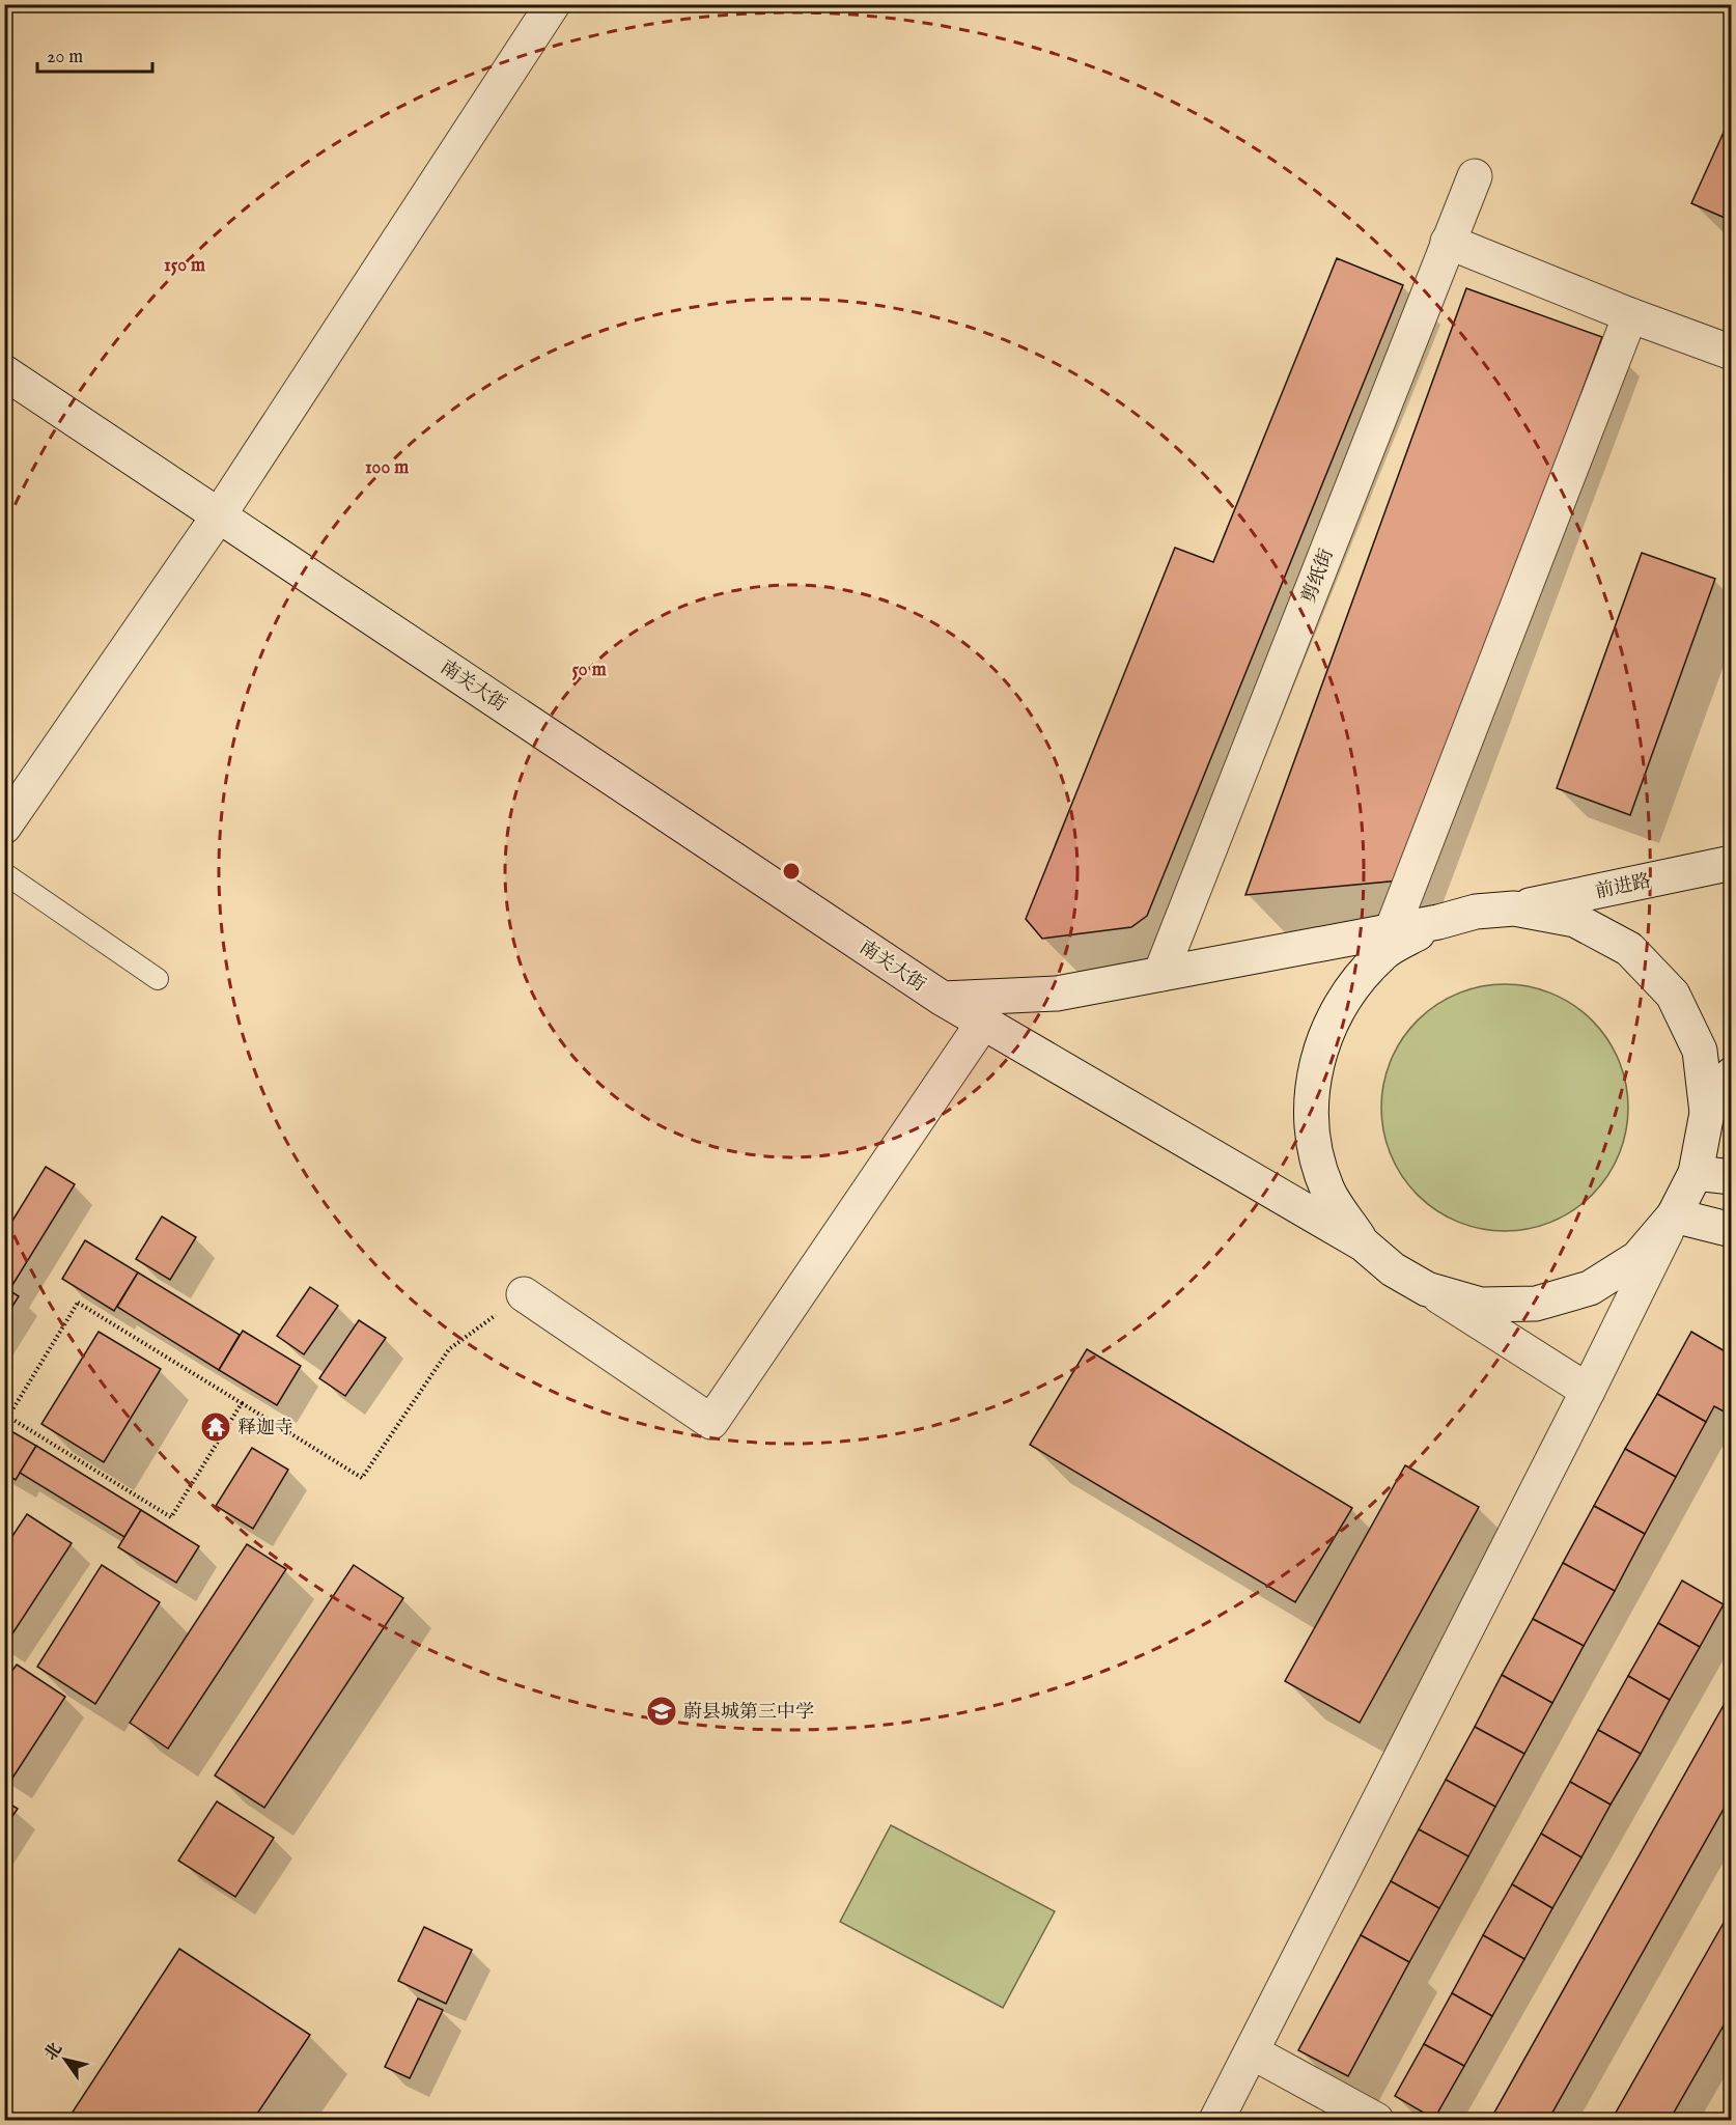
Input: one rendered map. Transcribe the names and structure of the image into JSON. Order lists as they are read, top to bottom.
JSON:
{
  "streets": {
    "street": ["剪纸街", "南关大街", "前进路"]
  },
  "crossings": [
    ["剪纸街", "南关大街"],
    ["南关大街", "前进路"]
  ],
  "places": {
    "temple": ["释迦寺"],
    "school or university": ["蔚县城第三中学"]
  },
  "scale_bar": "20 m",
  "north": "top left",
  "rings": ["150 m", "100 m", "50 m"]
}
